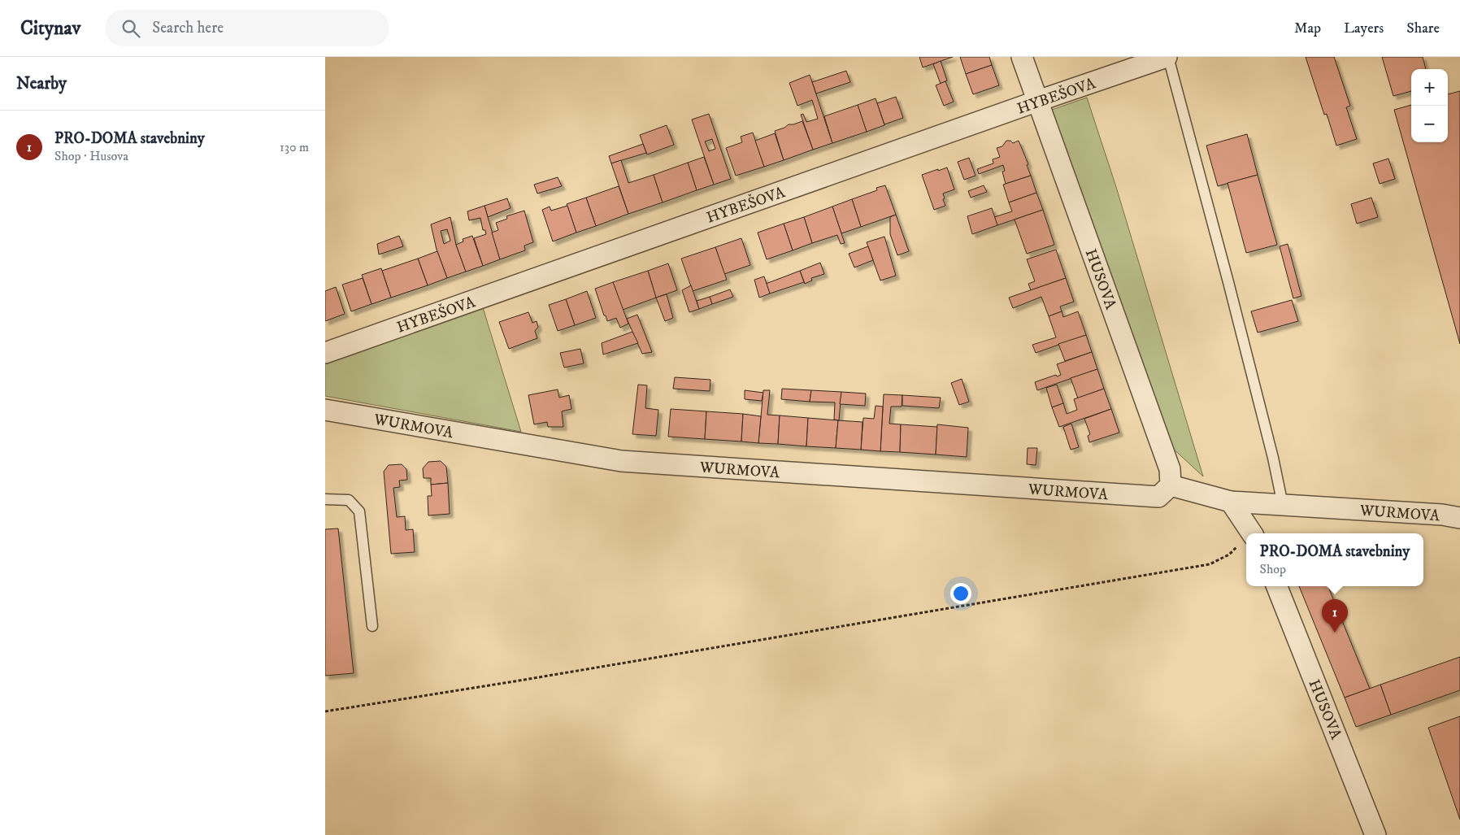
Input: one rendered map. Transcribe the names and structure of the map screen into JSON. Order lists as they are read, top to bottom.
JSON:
{
  "streets": {
    "street": ["HYBEŠOVA", "HUSOVA", "WURMOVA"]
  },
  "crossings": [
    ["HYBEŠOVA", "HUSOVA"],
    ["HUSOVA", "WURMOVA"]
  ],
  "page": {
    "header": "Citynav",
    "search": "Search here",
    "nav": ["Map", "Layers", "Share"],
    "heading": "Nearby",
    "map_buttons": ["+", "−"],
    "list": [
      {
        "mark": "1",
        "name": "PRO-DOMA stavebniny",
        "note": "Shop · Husova",
        "value": "130 m"
      }
    ],
    "popup": ["PRO-DOMA stavebniny", "Shop"],
    "pins": "1"
  }
}
